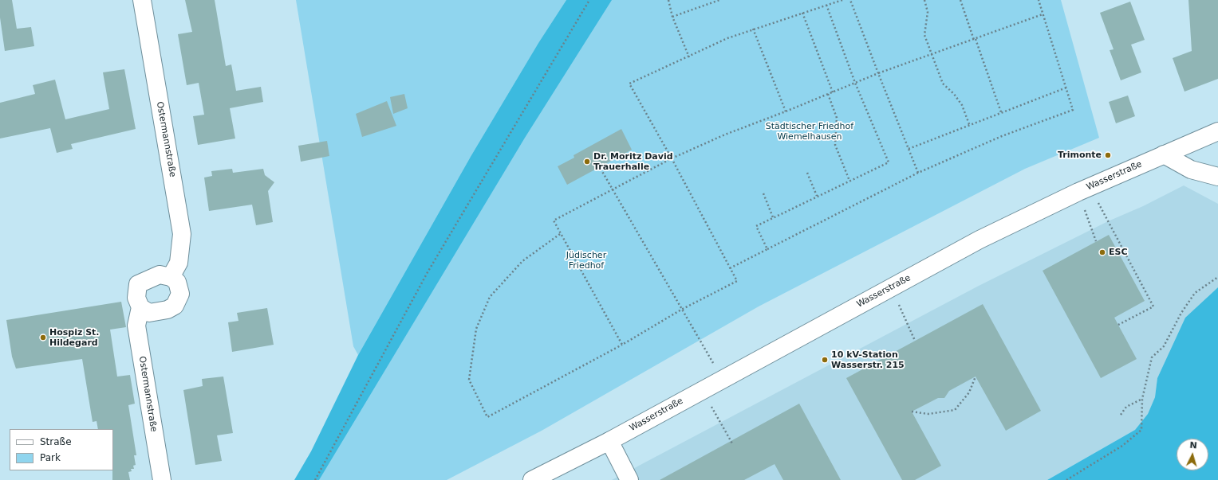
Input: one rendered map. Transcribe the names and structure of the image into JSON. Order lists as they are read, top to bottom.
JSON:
{
  "streets": {
    "main road": ["Ostermannstraße", "Wasserstraße"]
  },
  "parks": ["Städtischer Friedhof Wiemelhausen", "Jüdischer Friedhof"],
  "places": [
    "Trimonte",
    "Dr. Moritz David Trauerhalle",
    "ESC",
    "Hospiz St. Hildegard",
    "10 kV-Station Wasserstr. 215"
  ],
  "legend": ["Straße", "Park"],
  "north": "top"
}
